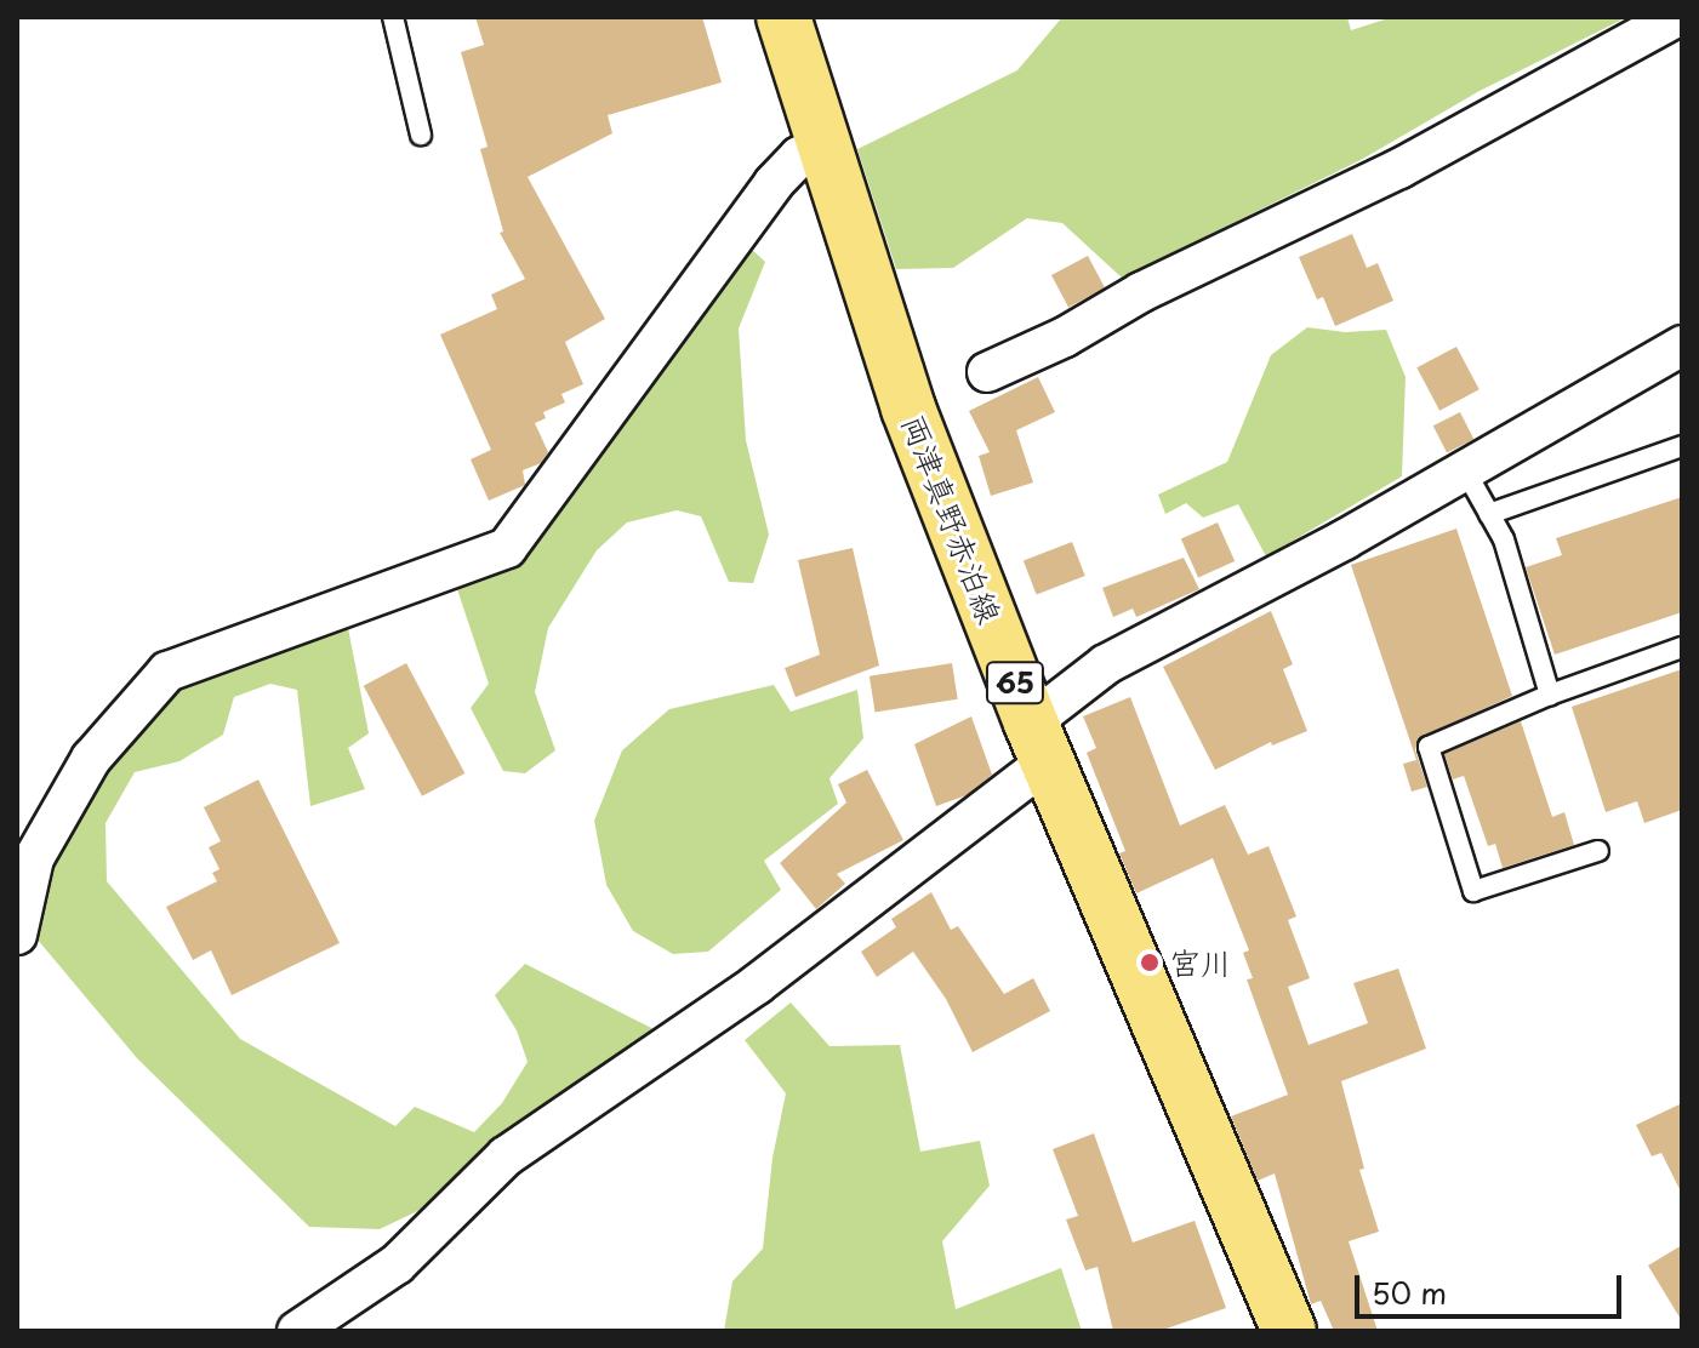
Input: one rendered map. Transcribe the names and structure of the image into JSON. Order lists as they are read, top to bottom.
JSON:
{
  "streets": {
    "main road": ["両津真野赤泊線", "65"]
  },
  "places": ["宮川"],
  "scale_bar": "50 m"
}
